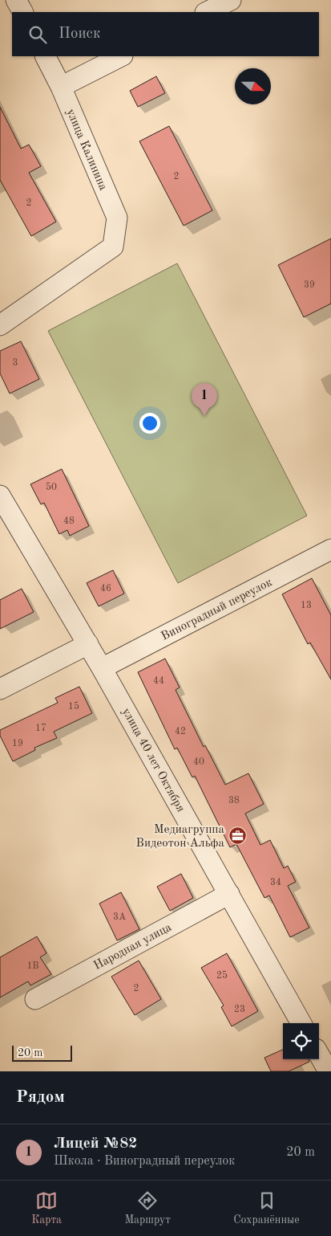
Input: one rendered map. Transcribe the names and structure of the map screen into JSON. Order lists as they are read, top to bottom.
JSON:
{
  "streets": {
    "street": [
      "улица Калинина",
      "Виноградный переулок",
      "улица 40 лет Октября",
      "Народная улица"
    ]
  },
  "crossings": [
    ["Виноградный переулок", "улица 40 лет Октября"],
    ["улица 40 лет Октября", "Народная улица"]
  ],
  "places": {
    "office": ["Медиагруппа Видеотон Альфа"]
  },
  "house_numbers": [
    "2",
    "2",
    "39",
    "3",
    "50",
    "48",
    "46",
    "13",
    "44",
    "15",
    "17",
    "42",
    "19",
    "40",
    "38",
    "34",
    "3А",
    "1В",
    "25",
    "2",
    "23"
  ],
  "scale_bar": "20 m",
  "north": "right",
  "page": {
    "search": "Поиск",
    "pins": "1",
    "scale": "20 m",
    "heading": "Рядом",
    "list": [
      {
        "mark": "1",
        "name": "Лицей №82",
        "note": "Школа · Виноградный переулок",
        "value": "20 m"
      }
    ],
    "nav": ["Карта", "Маршрут", "Сохранённые"]
  }
}
